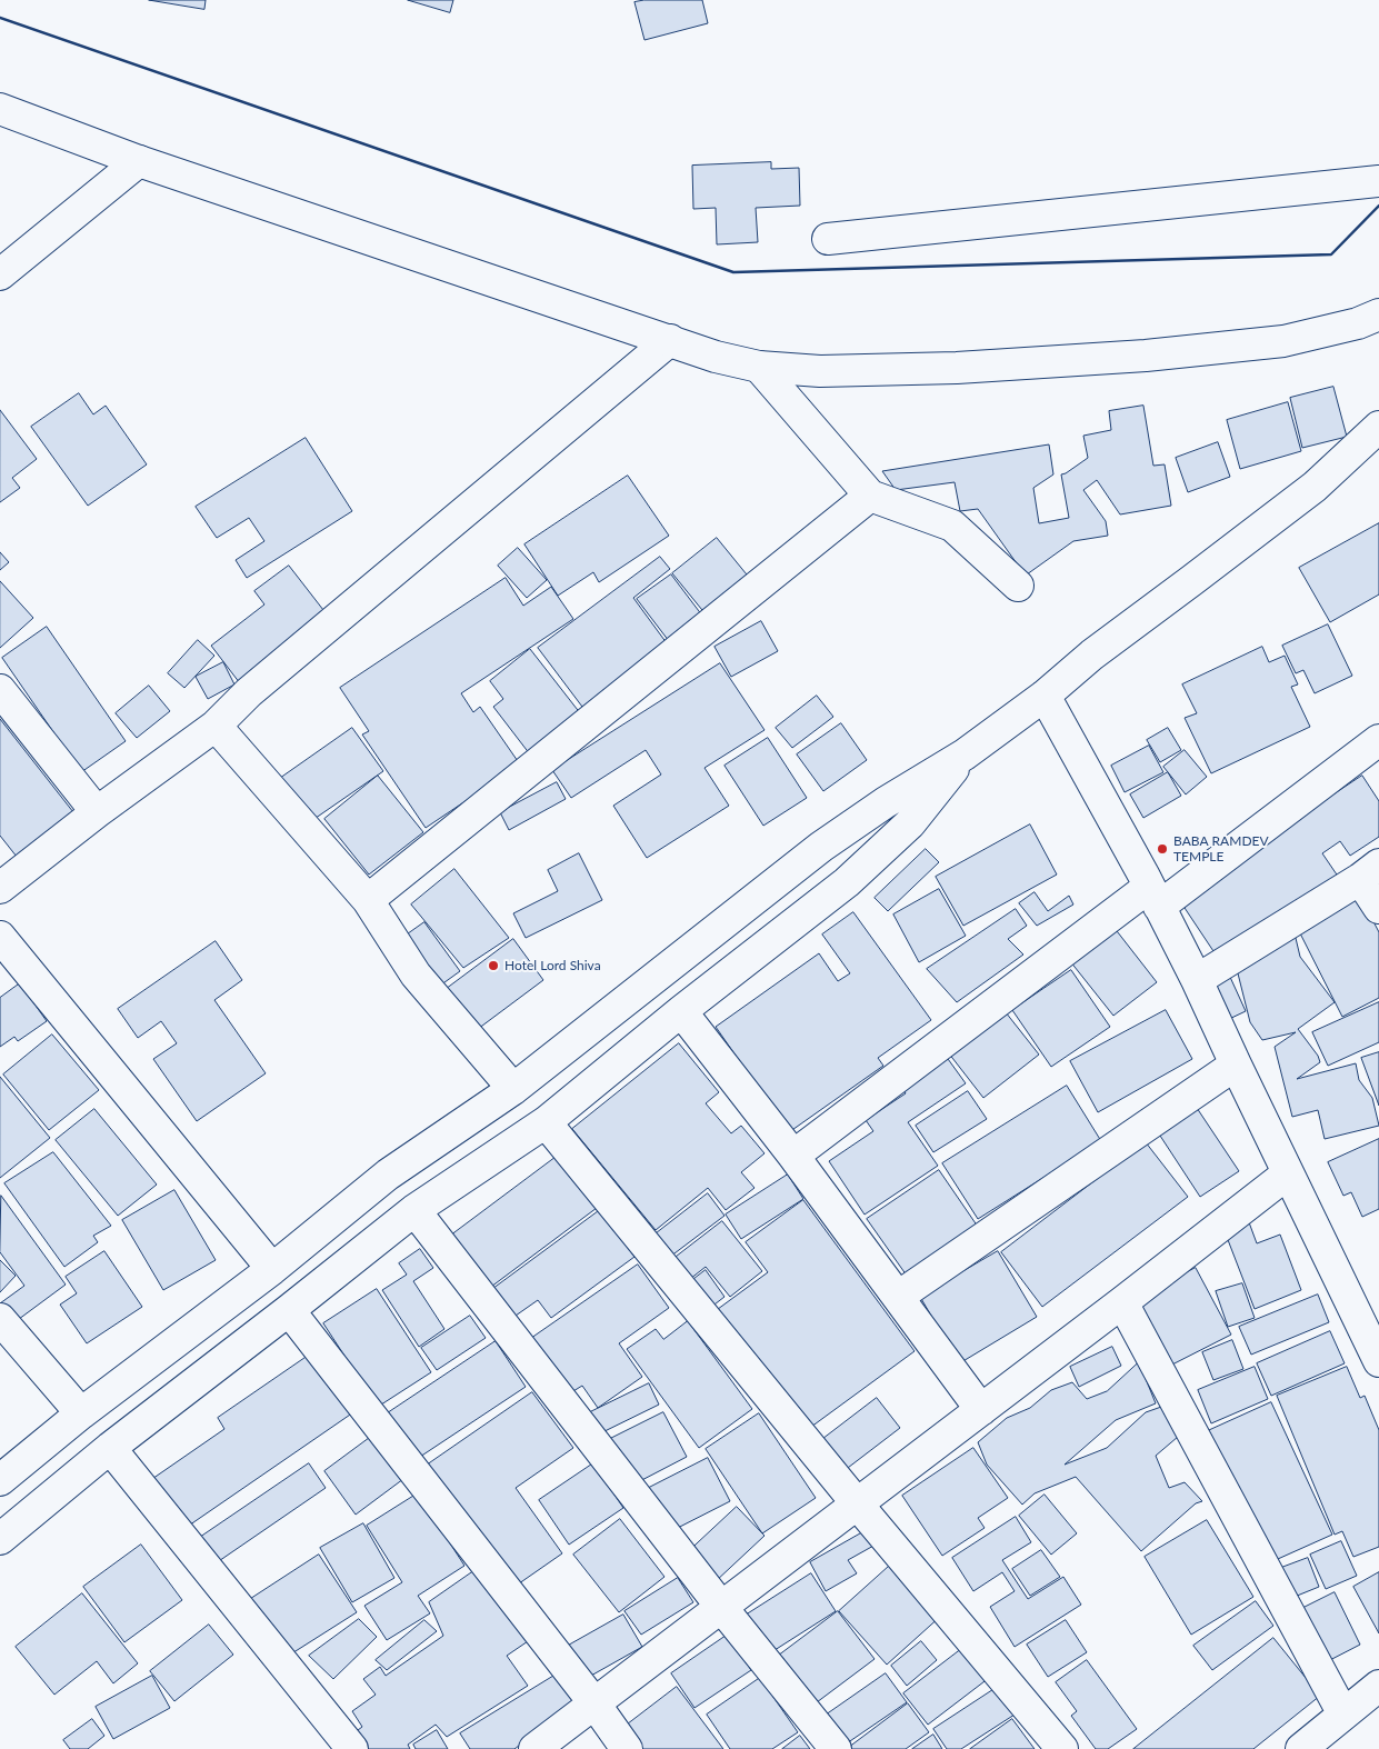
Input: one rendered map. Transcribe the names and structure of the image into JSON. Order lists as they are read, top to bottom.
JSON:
{
  "places": ["BABA RAMDEV TEMPLE", "Hotel Lord Shiva"]
}
